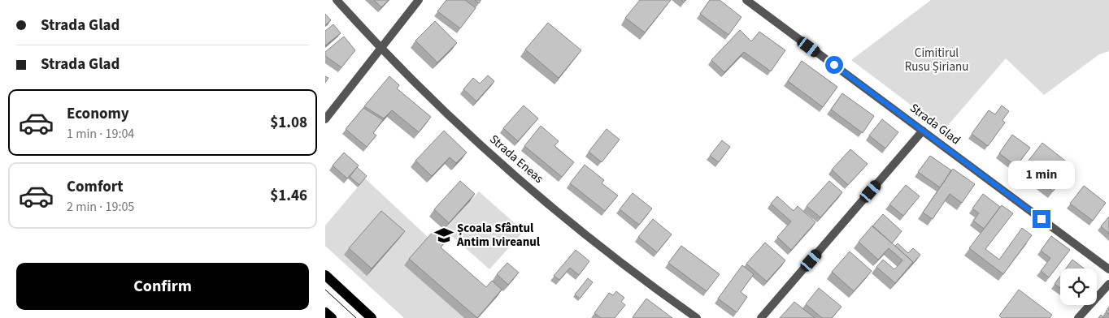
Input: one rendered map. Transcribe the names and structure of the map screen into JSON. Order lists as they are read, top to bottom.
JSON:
{
  "streets": {
    "street": ["Strada Glad", "Strada Eneas"]
  },
  "parks": ["Cimitirul Rusu Șirianu"],
  "places": {
    "school or university": ["Școala Sfântul Antim Ivireanul"]
  },
  "page": {
    "banner": ["Strada Glad", "Strada Glad"],
    "list": [
      {
        "name": "Economy",
        "note": "1 min · 19:04",
        "value": "$1.08"
      },
      {
        "name": "Comfort",
        "note": "2 min · 19:05",
        "value": "$1.46"
      }
    ],
    "bubble": "1 min",
    "buttons": "Confirm"
  }
}
